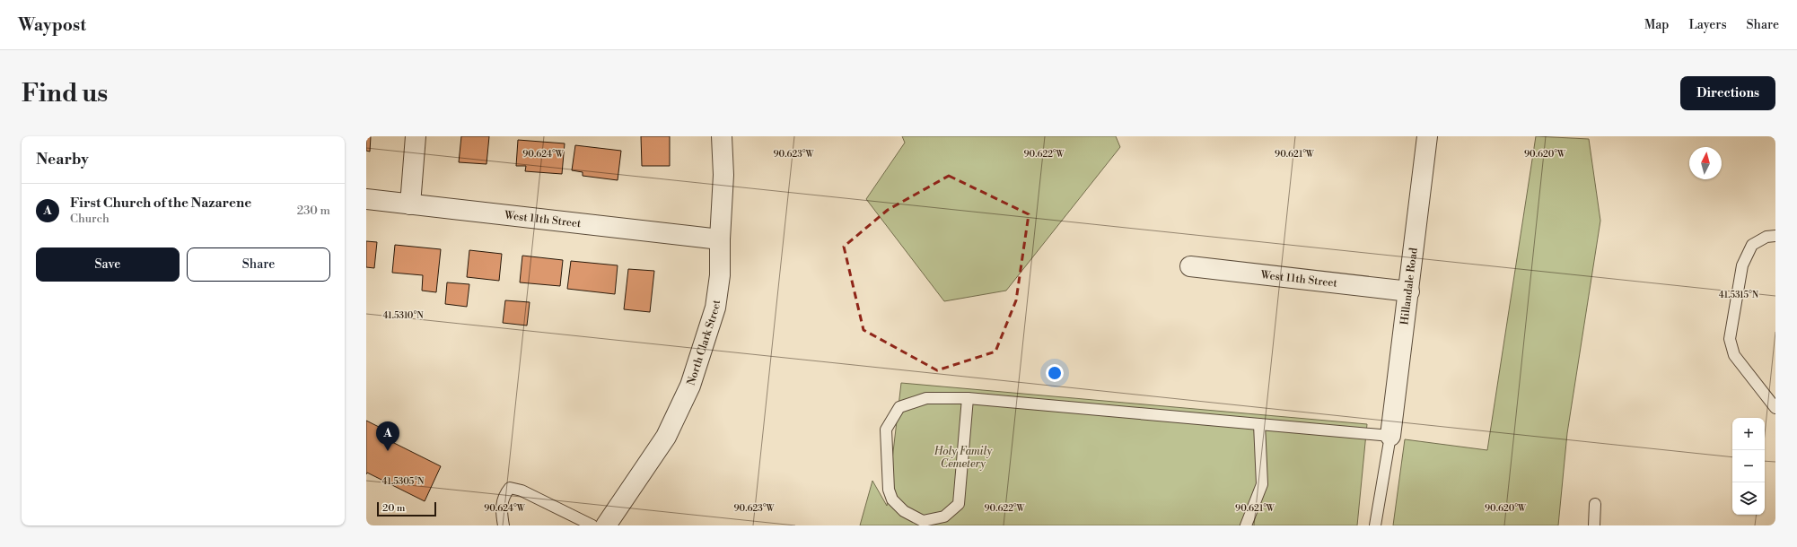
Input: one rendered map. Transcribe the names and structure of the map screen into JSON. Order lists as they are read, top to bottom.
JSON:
{
  "streets": {
    "street": ["West 11th Street", "Hillandale Road", "North Clark Street"]
  },
  "crossings": [
    ["West 11th Street", "Hillandale Road"],
    ["West 11th Street", "North Clark Street"]
  ],
  "parks": ["Holy Family Cemetery"],
  "scale_bar": "20 m",
  "north": "top",
  "page": {
    "header": "Waypost",
    "nav": ["Map", "Layers", "Share"],
    "buttons": [
      "Directions",
      ["Save", "Share"]
    ],
    "title": "Find us",
    "heading": "Nearby",
    "list": [
      {
        "mark": "A",
        "name": "First Church of the Nazarene",
        "note": "Church",
        "value": "230 m"
      }
    ],
    "map_buttons": ["+", "−"],
    "pins": "A",
    "scale": "20 m"
  },
  "coordinates": [
    "90.624°W",
    "90.623°W",
    "90.622°W",
    "90.621°W",
    "90.620°W",
    "41.5315°N",
    "41.5310°N",
    "41.5305°N"
  ]
}
